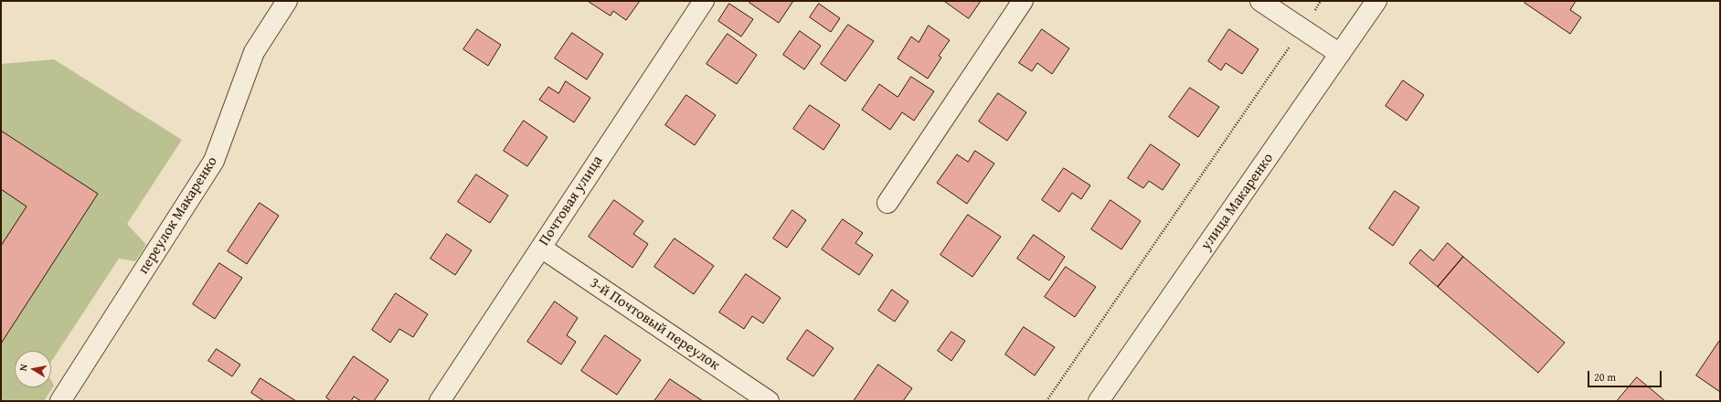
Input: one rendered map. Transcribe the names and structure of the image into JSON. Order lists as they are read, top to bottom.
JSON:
{
  "streets": {
    "street": [
      "Почтовая улица",
      "улица Макаренко",
      "переулок Макаренко",
      "3-й Почтовый переулок"
    ]
  },
  "crossings": [
    ["Почтовая улица", "3-й Почтовый переулок"]
  ],
  "scale_bar": "20 m",
  "north": "left"
}
